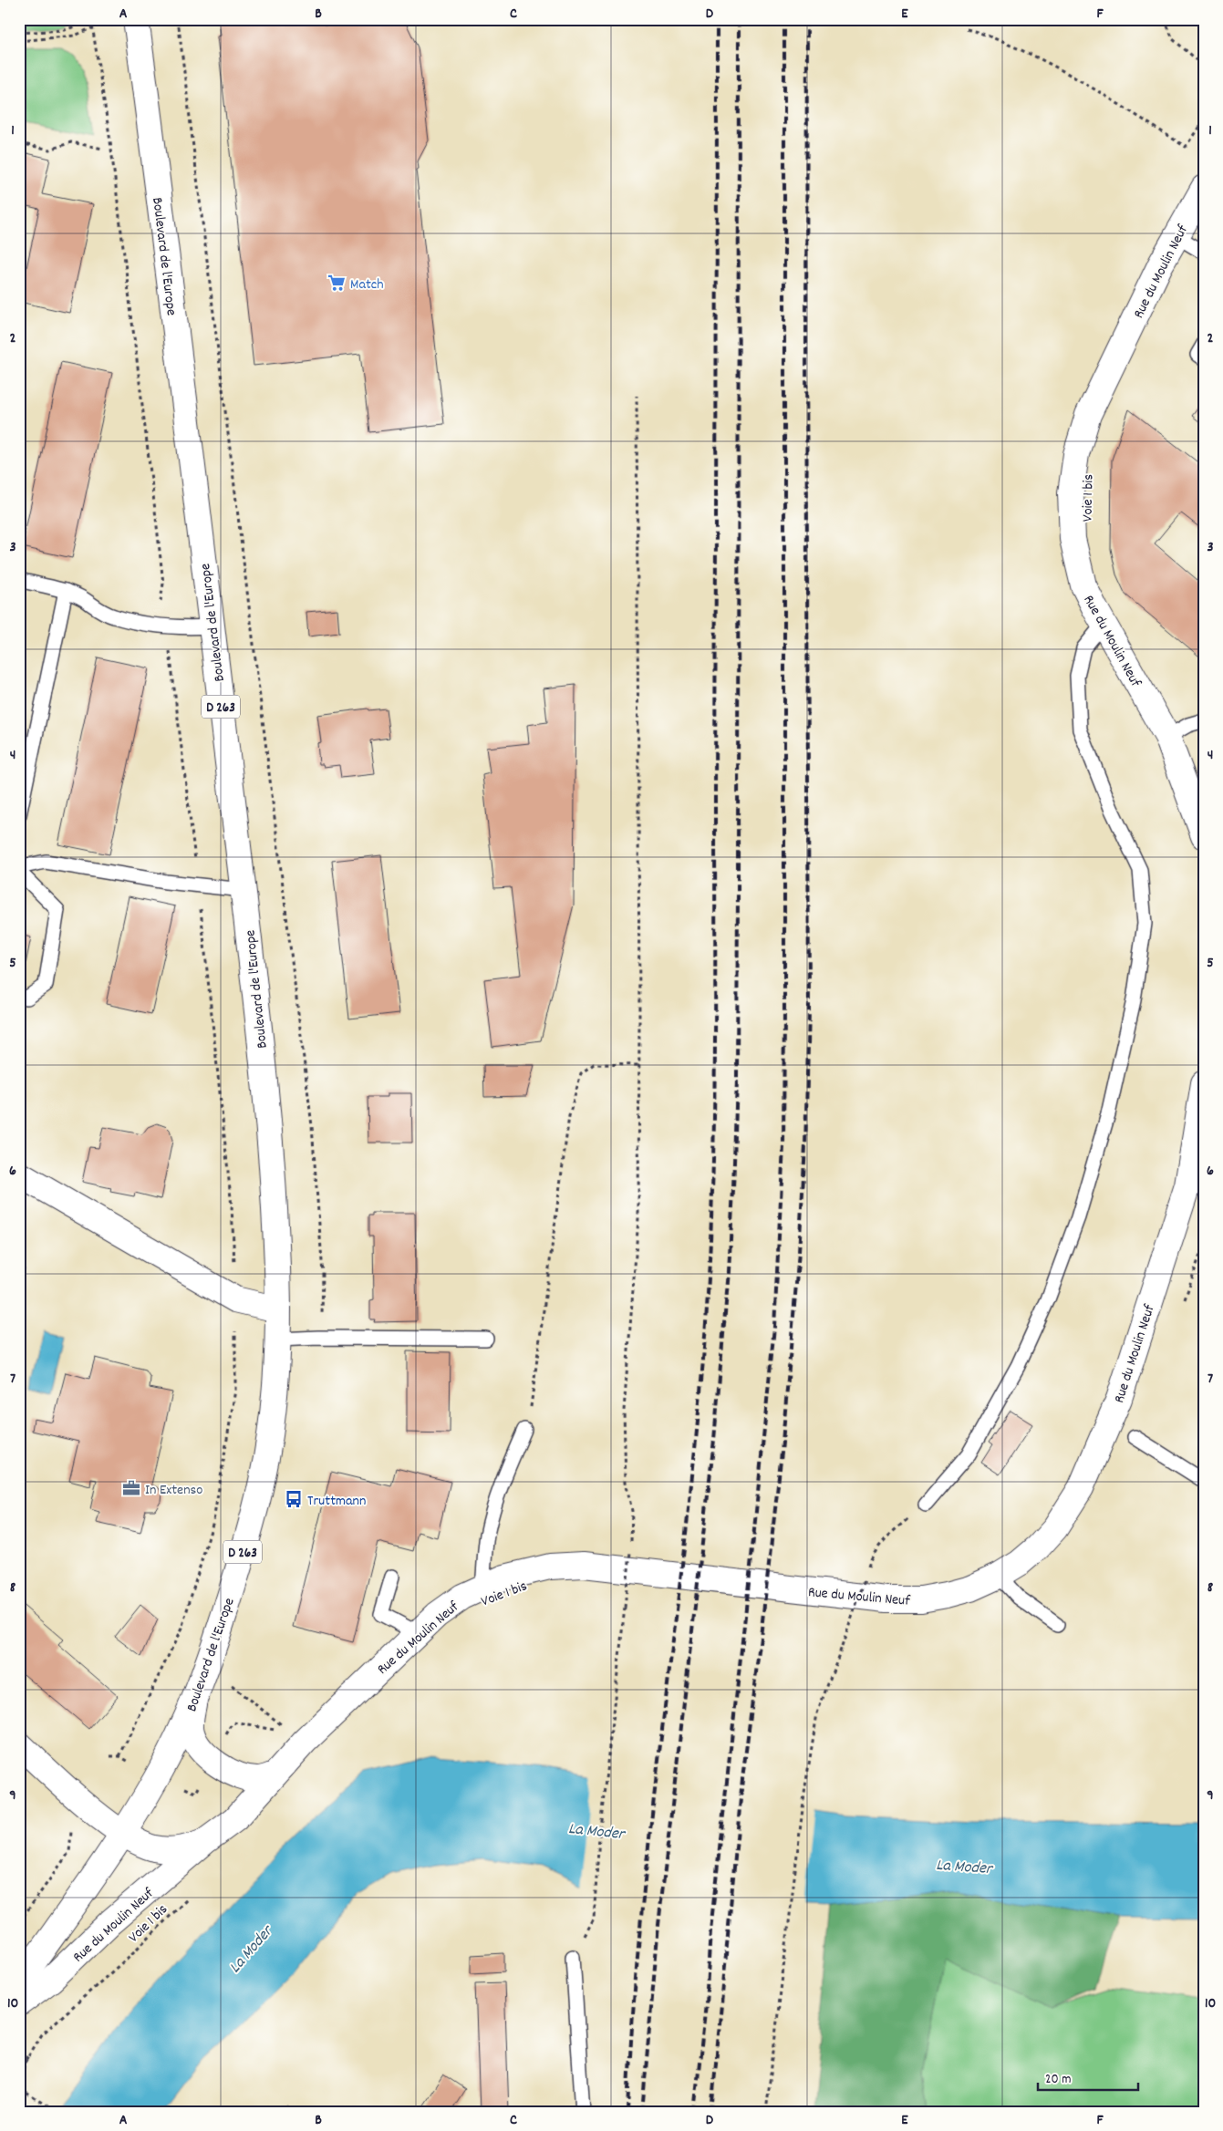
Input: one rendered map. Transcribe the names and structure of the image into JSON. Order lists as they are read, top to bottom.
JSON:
{
  "streets": {
    "street": ["Boulevard de l'Europe", "Rue du Moulin Neuf", "D 263"],
    "path": ["Voie 1 bis"]
  },
  "crossings": [
    ["Boulevard de l'Europe", "Rue du Moulin Neuf"]
  ],
  "water": ["La Moder"],
  "places": {
    "supermarket": ["Match"],
    "office": ["In Extenso"],
    "bus stop": ["Truttmann"]
  },
  "scale_bar": "20 m",
  "grid": {
    "columns": [
      "A",
      "B",
      "C",
      "D",
      "E",
      "F"
    ],
    "rows": [
      "1",
      "2",
      "3",
      "4",
      "5",
      "6",
      "7",
      "8",
      "9",
      "10"
    ]
  }
}
